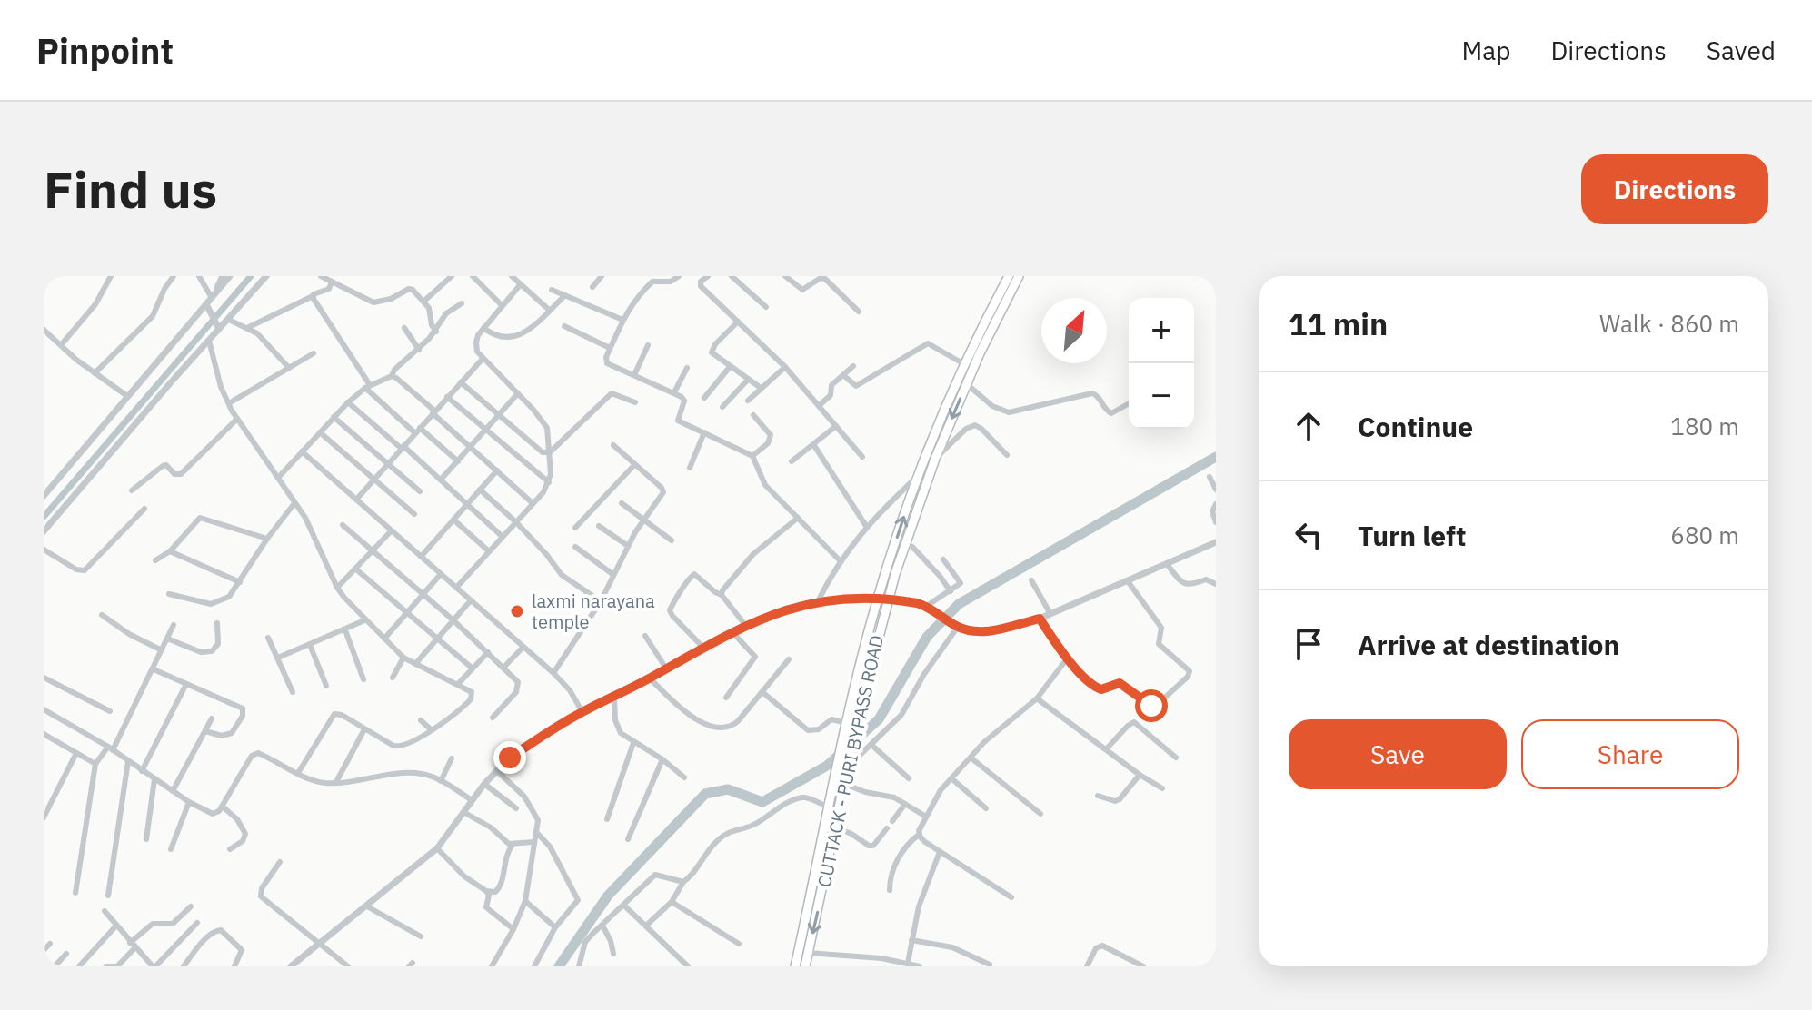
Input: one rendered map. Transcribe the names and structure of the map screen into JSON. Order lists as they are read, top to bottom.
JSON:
{
  "streets": {
    "highway": ["CUTTACK - PURI BYPASS ROAD"]
  },
  "places": ["laxmi narayana temple"],
  "north": "top right",
  "page": {
    "header": "Pinpoint",
    "nav": ["Map", "Directions", "Saved"],
    "buttons": [
      "Directions",
      ["Save", "Share"]
    ],
    "title": "Find us",
    "heading": ["11 min", "Walk · 860 m"],
    "map_buttons": ["+", "−"],
    "list": [
      ["Continue", "180 m"],
      ["Turn left", "680 m"],
      "Arrive at destination"
    ]
  }
}
